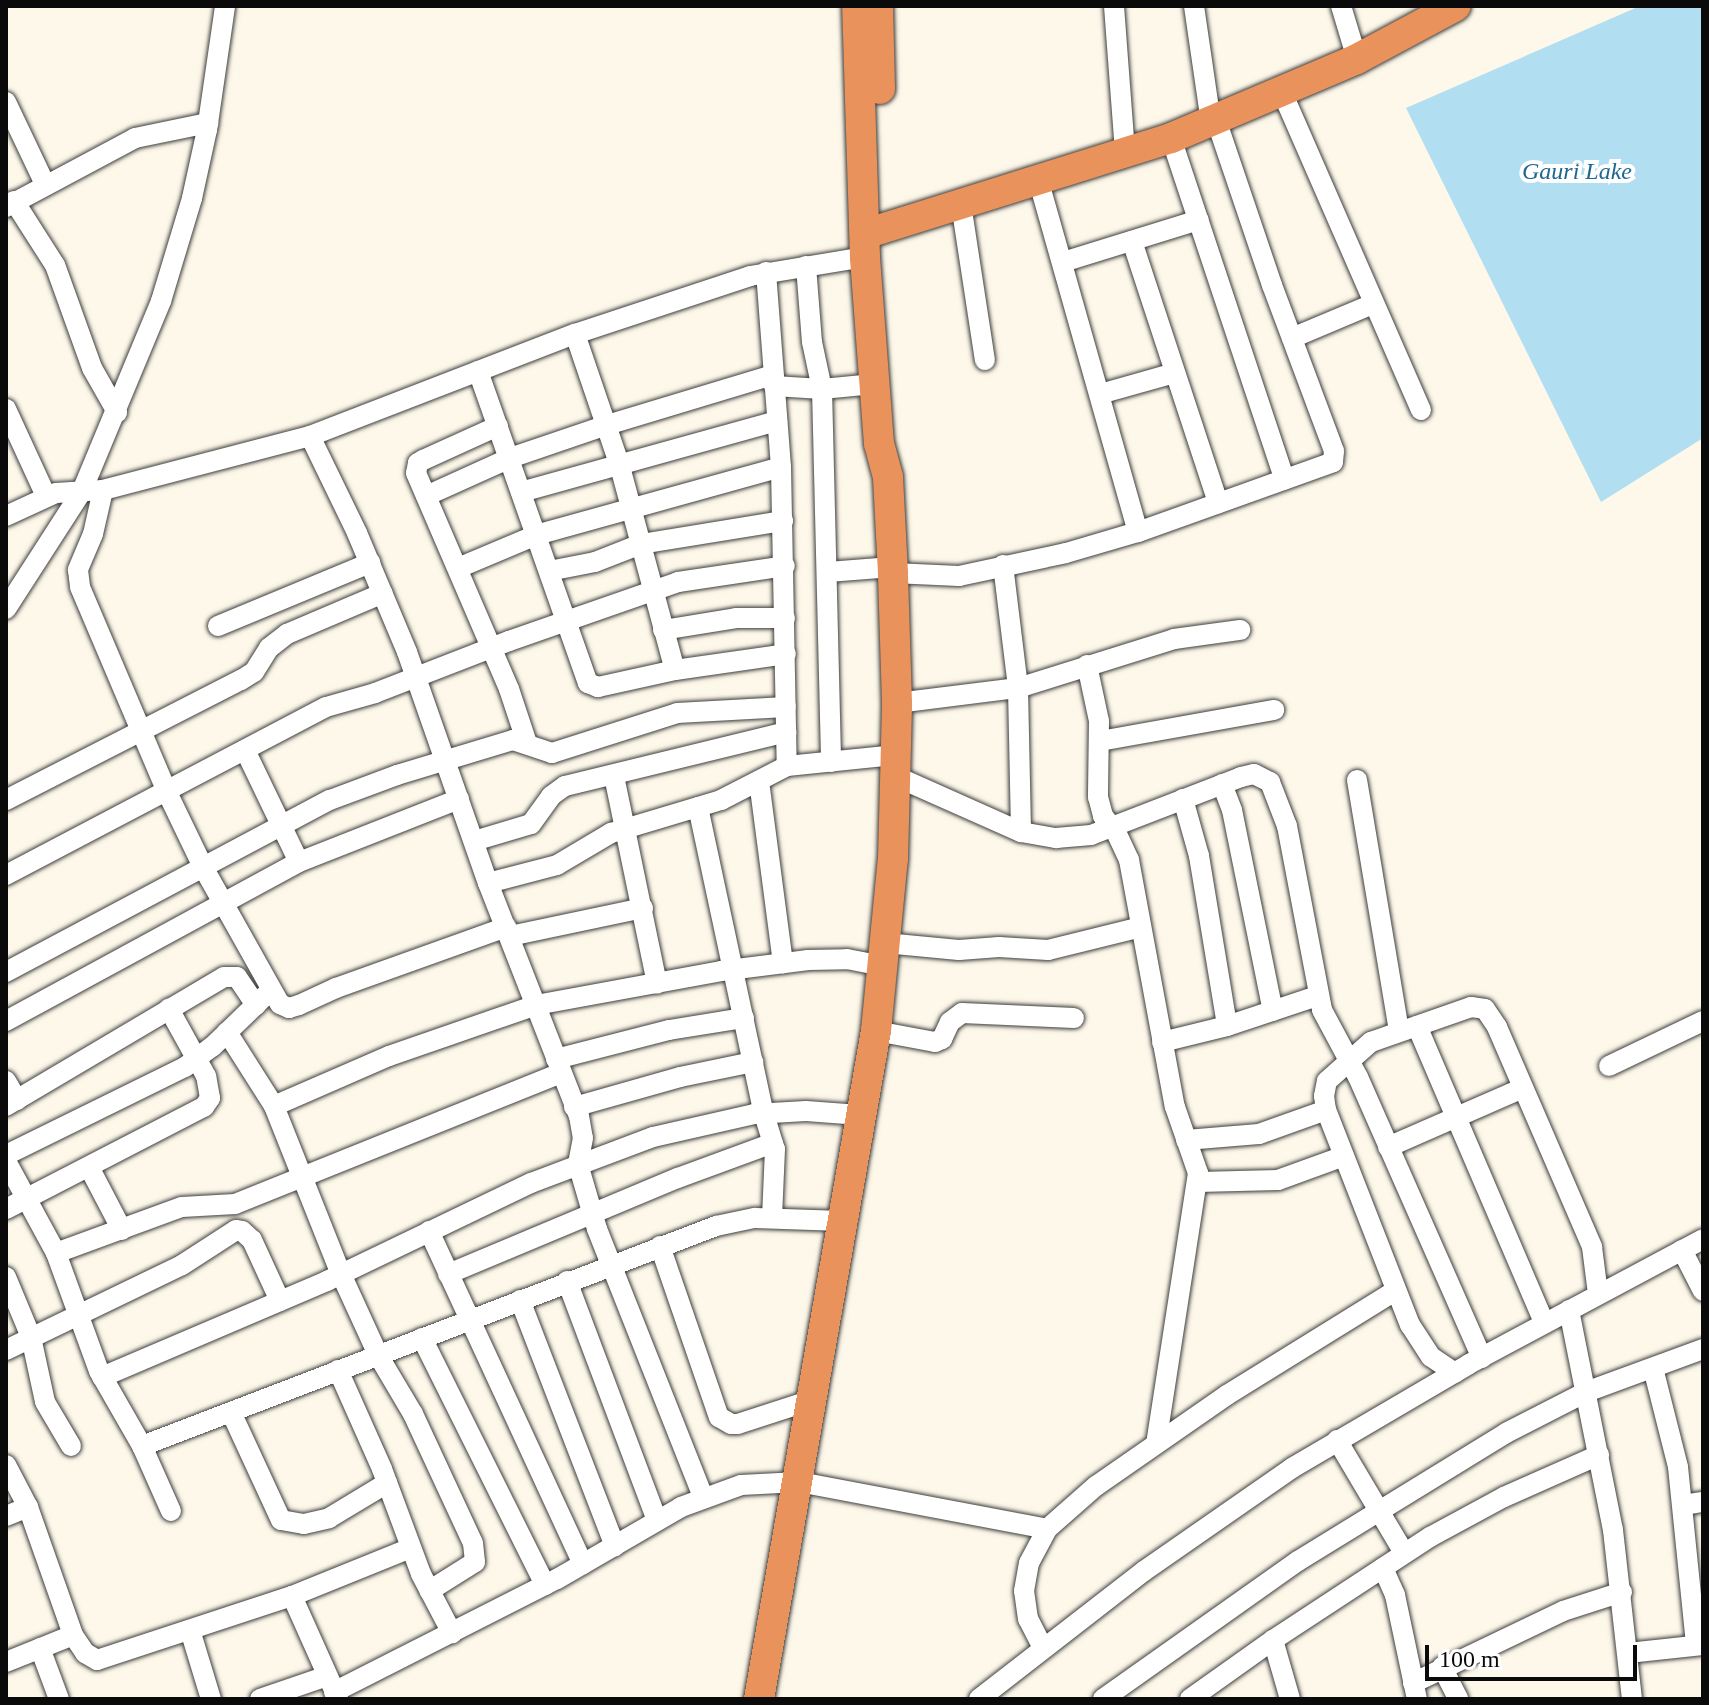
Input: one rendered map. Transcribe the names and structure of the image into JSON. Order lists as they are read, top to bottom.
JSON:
{
  "water": ["Gauri Lake"],
  "scale_bar": "100 m"
}
